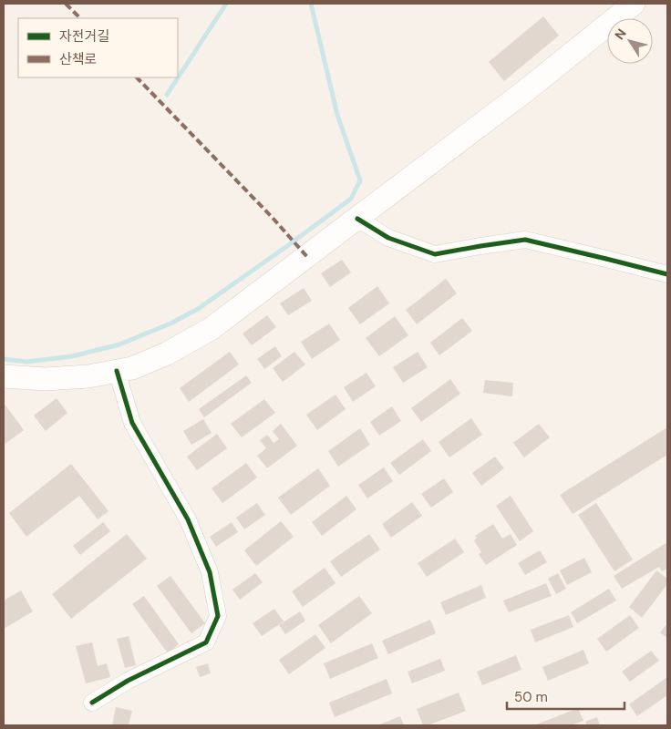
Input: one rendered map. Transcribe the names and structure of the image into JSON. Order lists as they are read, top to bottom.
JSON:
{
  "legend": ["자전거길", "산책로"],
  "scale_bar": "50 m",
  "north": "top left"
}
